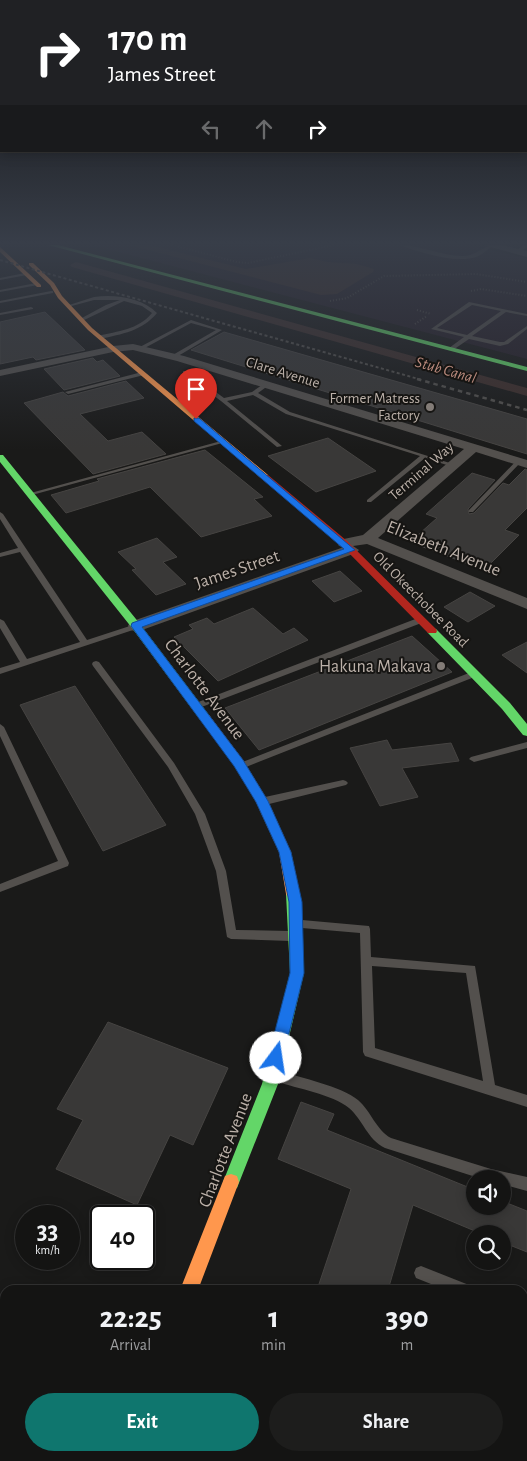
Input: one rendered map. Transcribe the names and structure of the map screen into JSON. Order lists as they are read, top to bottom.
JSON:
{
  "streets": {
    "street": [
      "Clare Avenue",
      "Terminal Way",
      "Elizabeth Avenue",
      "James Street",
      "Old Okeechobee Road",
      "Charlotte Avenue"
    ]
  },
  "crossings": [
    ["Clare Avenue", "Terminal Way"],
    ["Clare Avenue", "Old Okeechobee Road"],
    ["Terminal Way", "Elizabeth Avenue"],
    ["Elizabeth Avenue", "James Street"],
    ["Elizabeth Avenue", "Old Okeechobee Road"],
    ["James Street", "Old Okeechobee Road"],
    ["James Street", "Charlotte Avenue"]
  ],
  "water": ["Stub Canal"],
  "places": ["Former Matress Factory", "Hakuna Makava"],
  "page": {
    "turn": ["170 m", "James Street"],
    "speed": "33 km/h",
    "limit": "40",
    "eta": [
      "22:25",
      "Arrival",
      "1",
      "min",
      "390",
      "m"
    ],
    "buttons": ["Exit", "Share"]
  }
}
